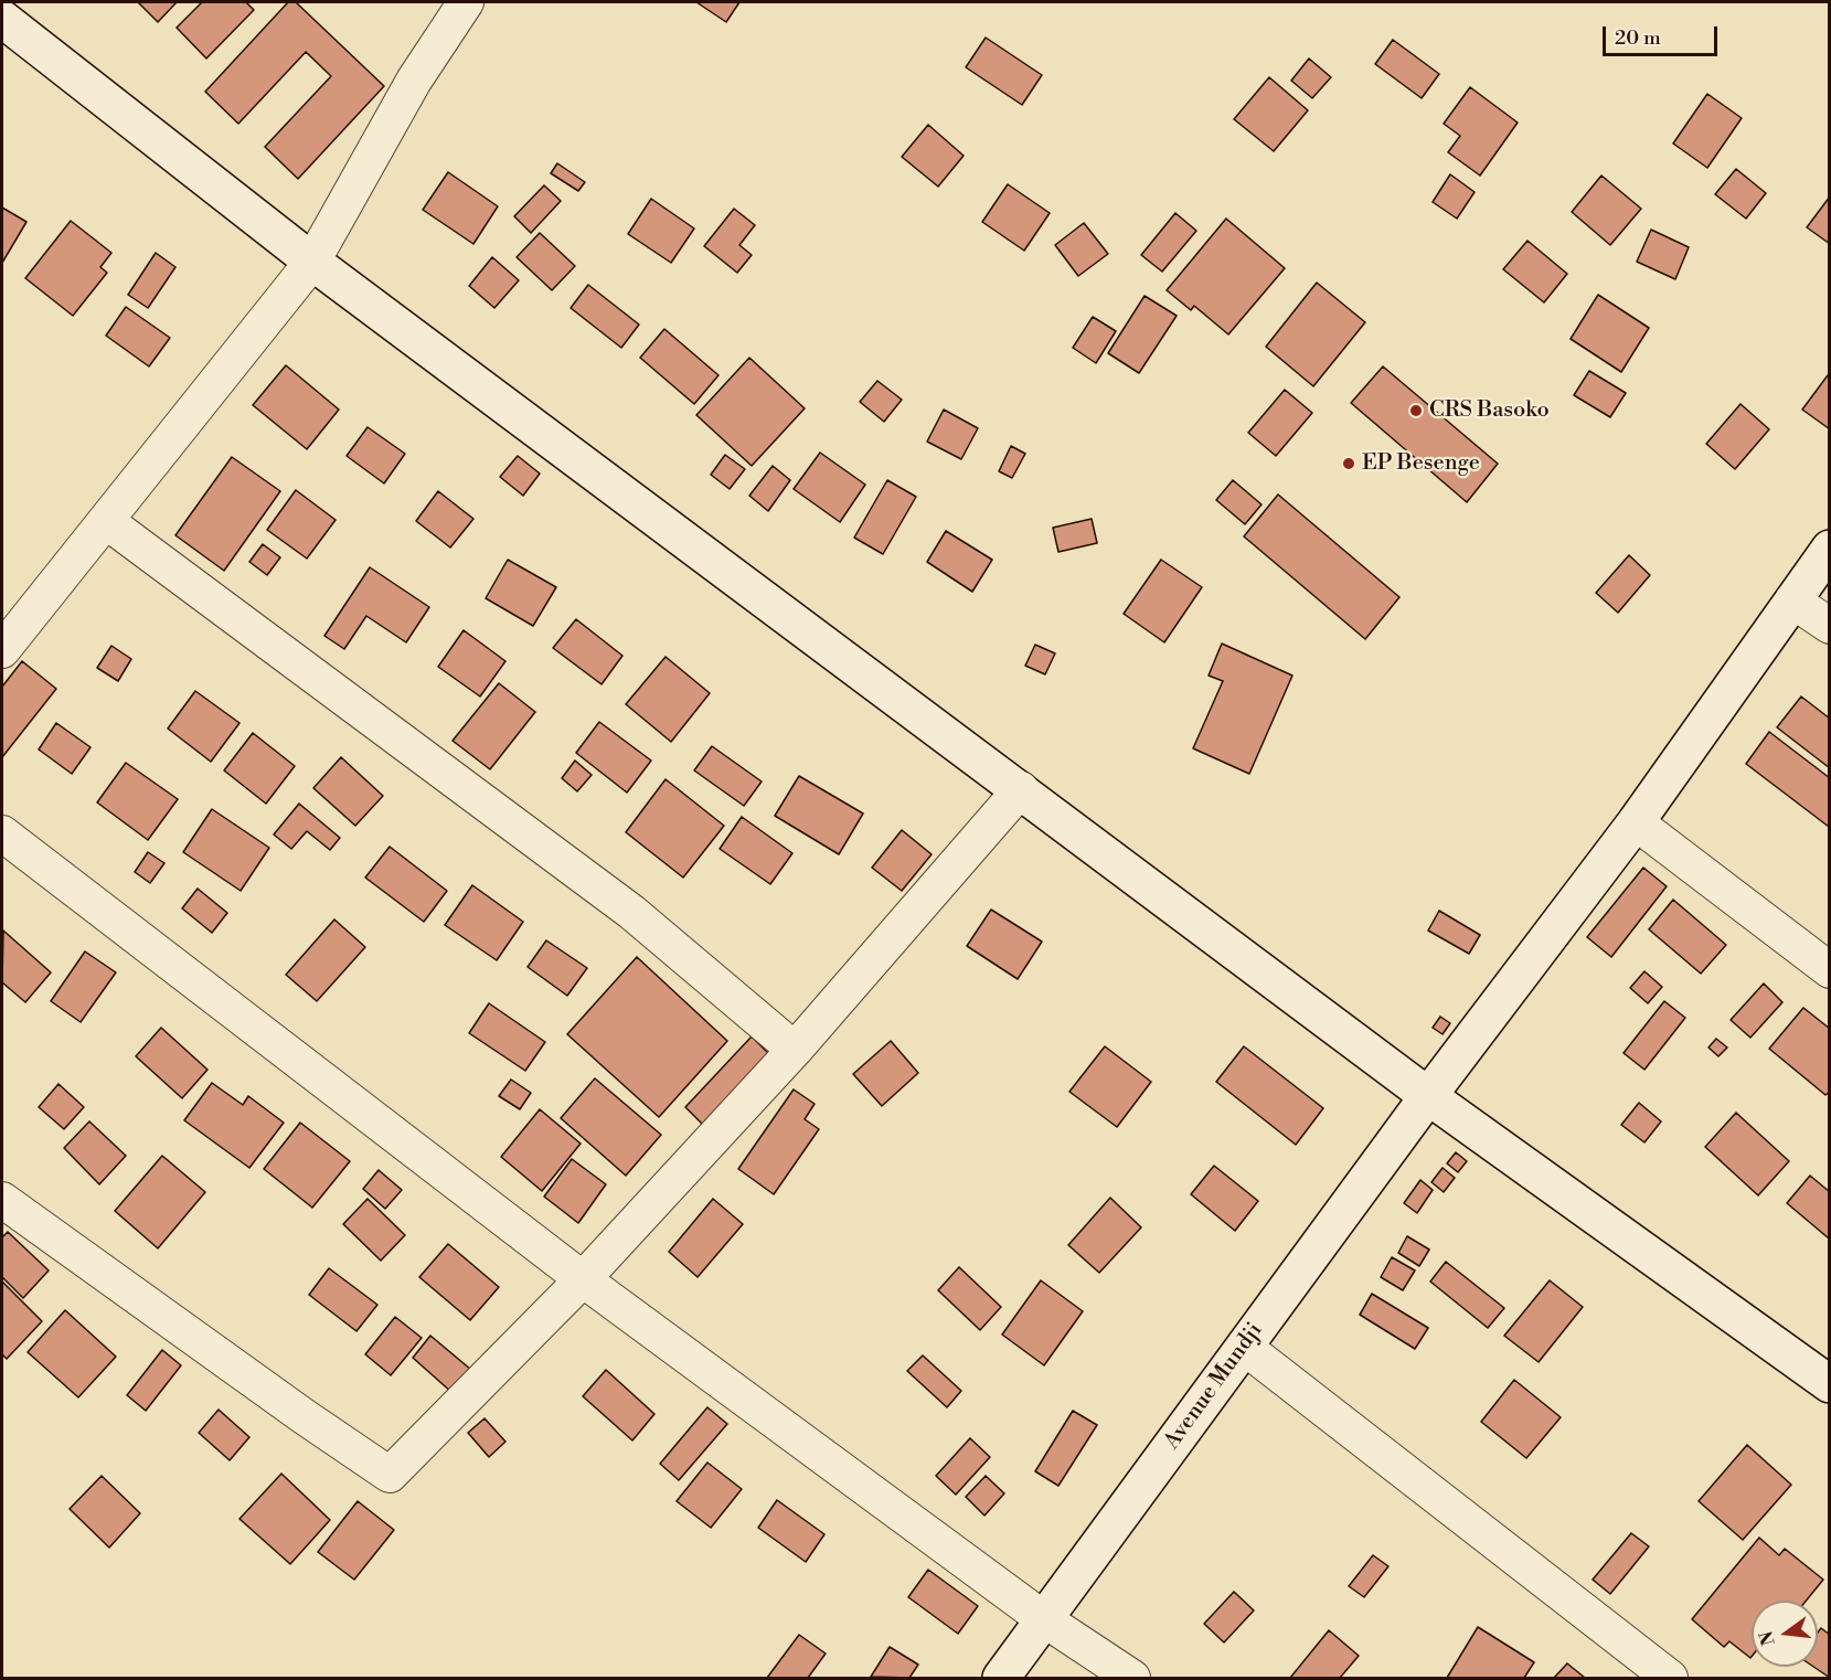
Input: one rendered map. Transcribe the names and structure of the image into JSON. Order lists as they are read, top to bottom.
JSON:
{
  "streets": {
    "street": ["Avenue Mundji"]
  },
  "places": ["CRS Basoko", "EP Besenge"],
  "scale_bar": "20 m",
  "north": "left"
}
